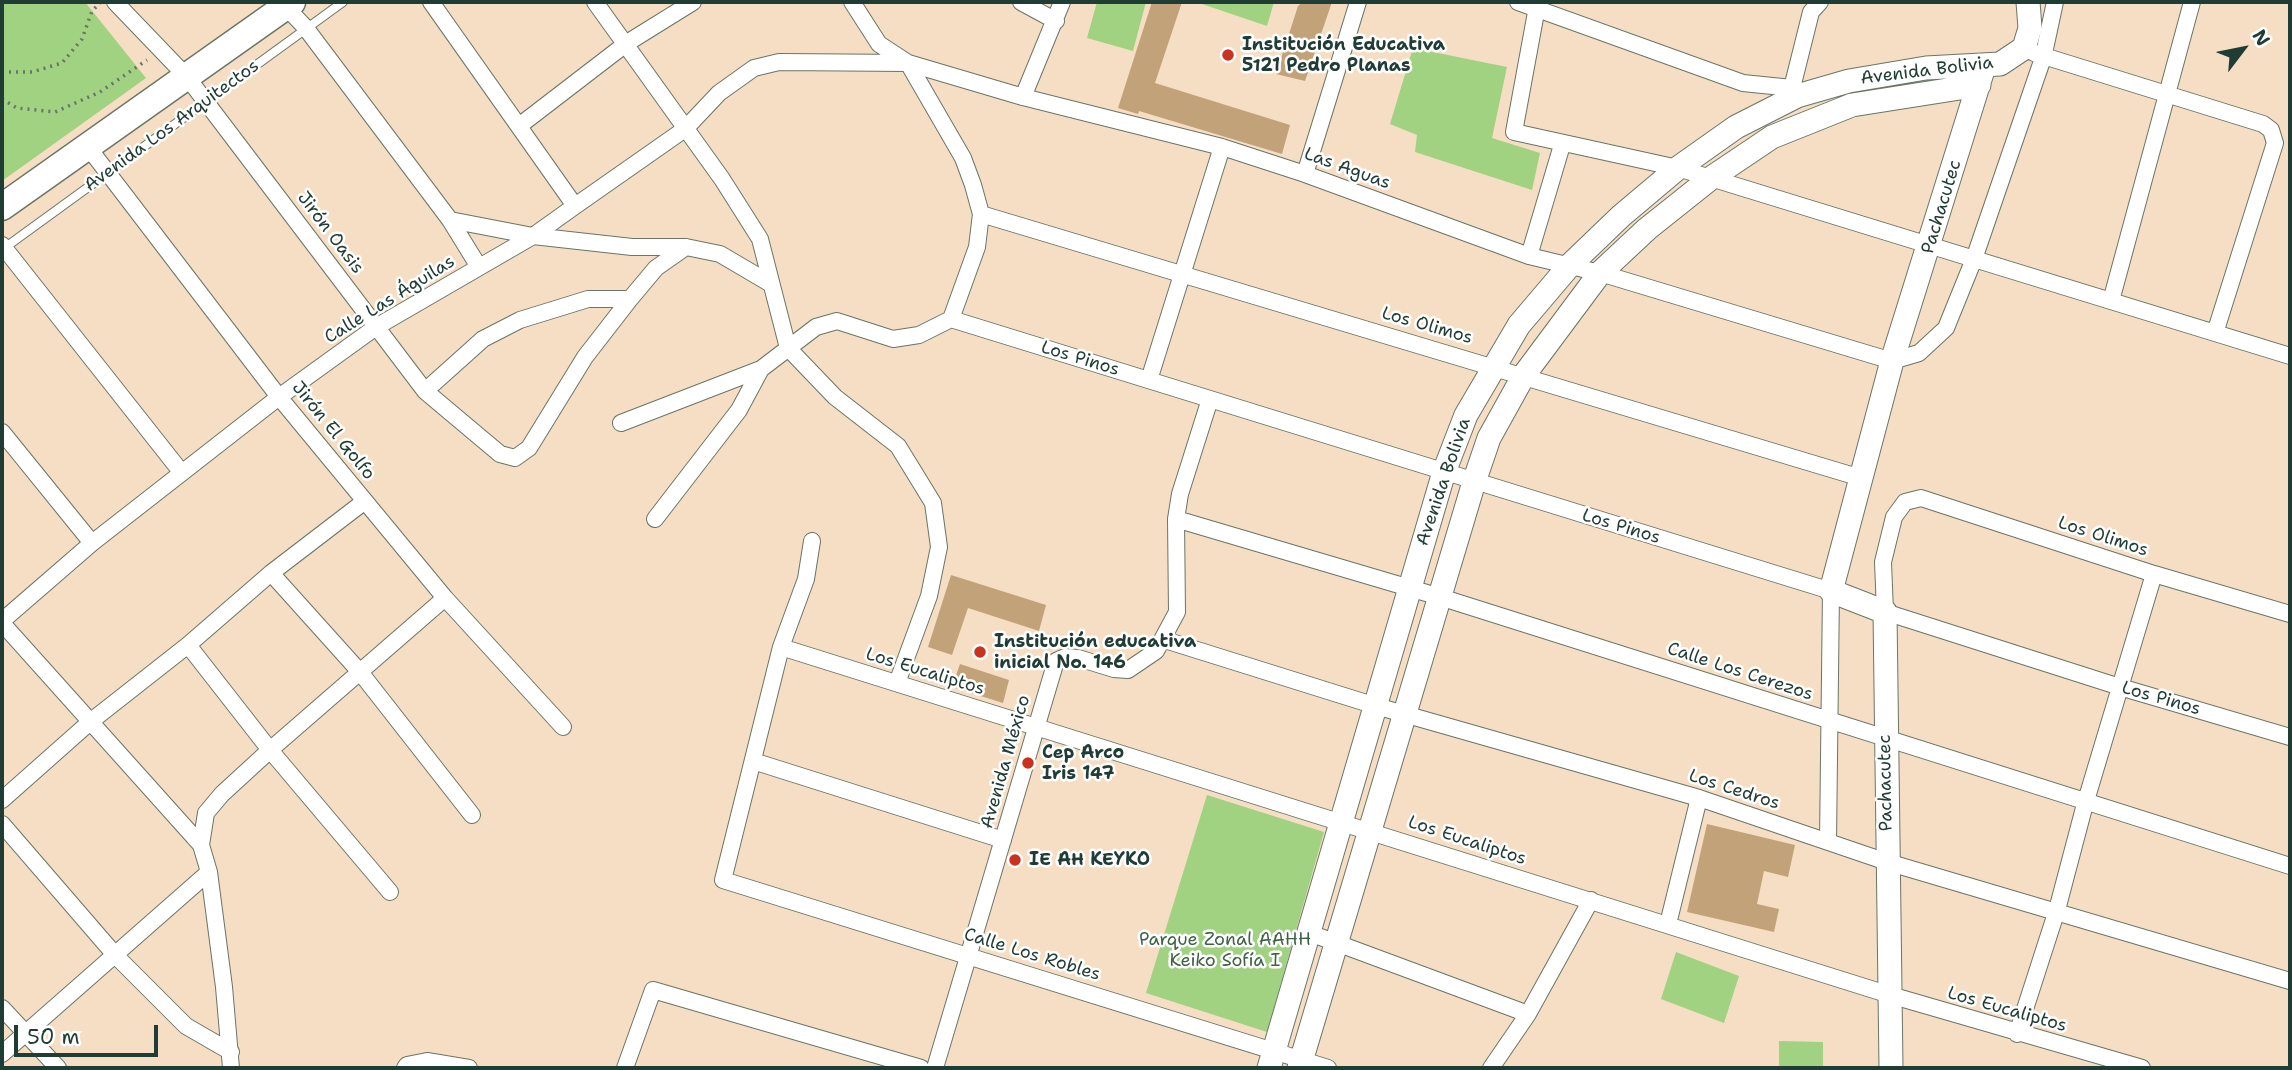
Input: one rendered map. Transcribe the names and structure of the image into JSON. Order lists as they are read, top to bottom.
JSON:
{
  "streets": {
    "main road": [
      "Avenida Bolivia",
      "Avenida Los Arquitectos",
      "Pachacutec",
      "Los Pinos"
    ],
    "street": [
      "Las Aguas",
      "Jirón Oasis",
      "Calle Las Águilas",
      "Los Olimos",
      "Jirón El Golfo",
      "Los Eucaliptos",
      "Calle Los Cerezos",
      "Avenida México",
      "Los Cedros",
      "Calle Los Robles"
    ]
  },
  "crossings": [
    ["Avenida Bolivia", "Las Aguas"],
    ["Avenida Bolivia", "Pachacutec"],
    ["Avenida Bolivia", "Los Olimos"],
    ["Avenida Bolivia", "Los Pinos"],
    ["Avenida Bolivia", "Los Eucaliptos"],
    ["Avenida Bolivia", "Calle Los Cerezos"],
    ["Avenida Bolivia", "Los Cedros"],
    ["Avenida Bolivia", "Calle Los Robles"],
    ["Avenida Los Arquitectos", "Jirón Oasis"],
    ["Avenida Los Arquitectos", "Jirón El Golfo"],
    ["Las Aguas", "Pachacutec"],
    ["Las Aguas", "Calle Las Águilas"],
    ["Pachacutec", "Los Olimos"],
    ["Pachacutec", "Los Pinos"],
    ["Pachacutec", "Los Eucaliptos"],
    ["Pachacutec", "Calle Los Cerezos"],
    ["Pachacutec", "Los Cedros"],
    ["Jirón Oasis", "Calle Las Águilas"],
    ["Calle Las Águilas", "Jirón El Golfo"],
    ["Los Pinos", "Avenida México"],
    ["Los Eucaliptos", "Avenida México"],
    ["Calle Los Cerezos", "Avenida México"],
    ["Avenida México", "Los Cedros"],
    ["Avenida México", "Calle Los Robles"]
  ],
  "parks": ["Parque Zonal AAHH Keiko Sofía I"],
  "places": [
    "Institución Educativa 5121 Pedro Planas",
    "Institución educativa inicial No. 146",
    "Cep Arco Iris 147",
    "IE AH KEYKO"
  ],
  "scale_bar": "50 m",
  "north": "top right"
}
